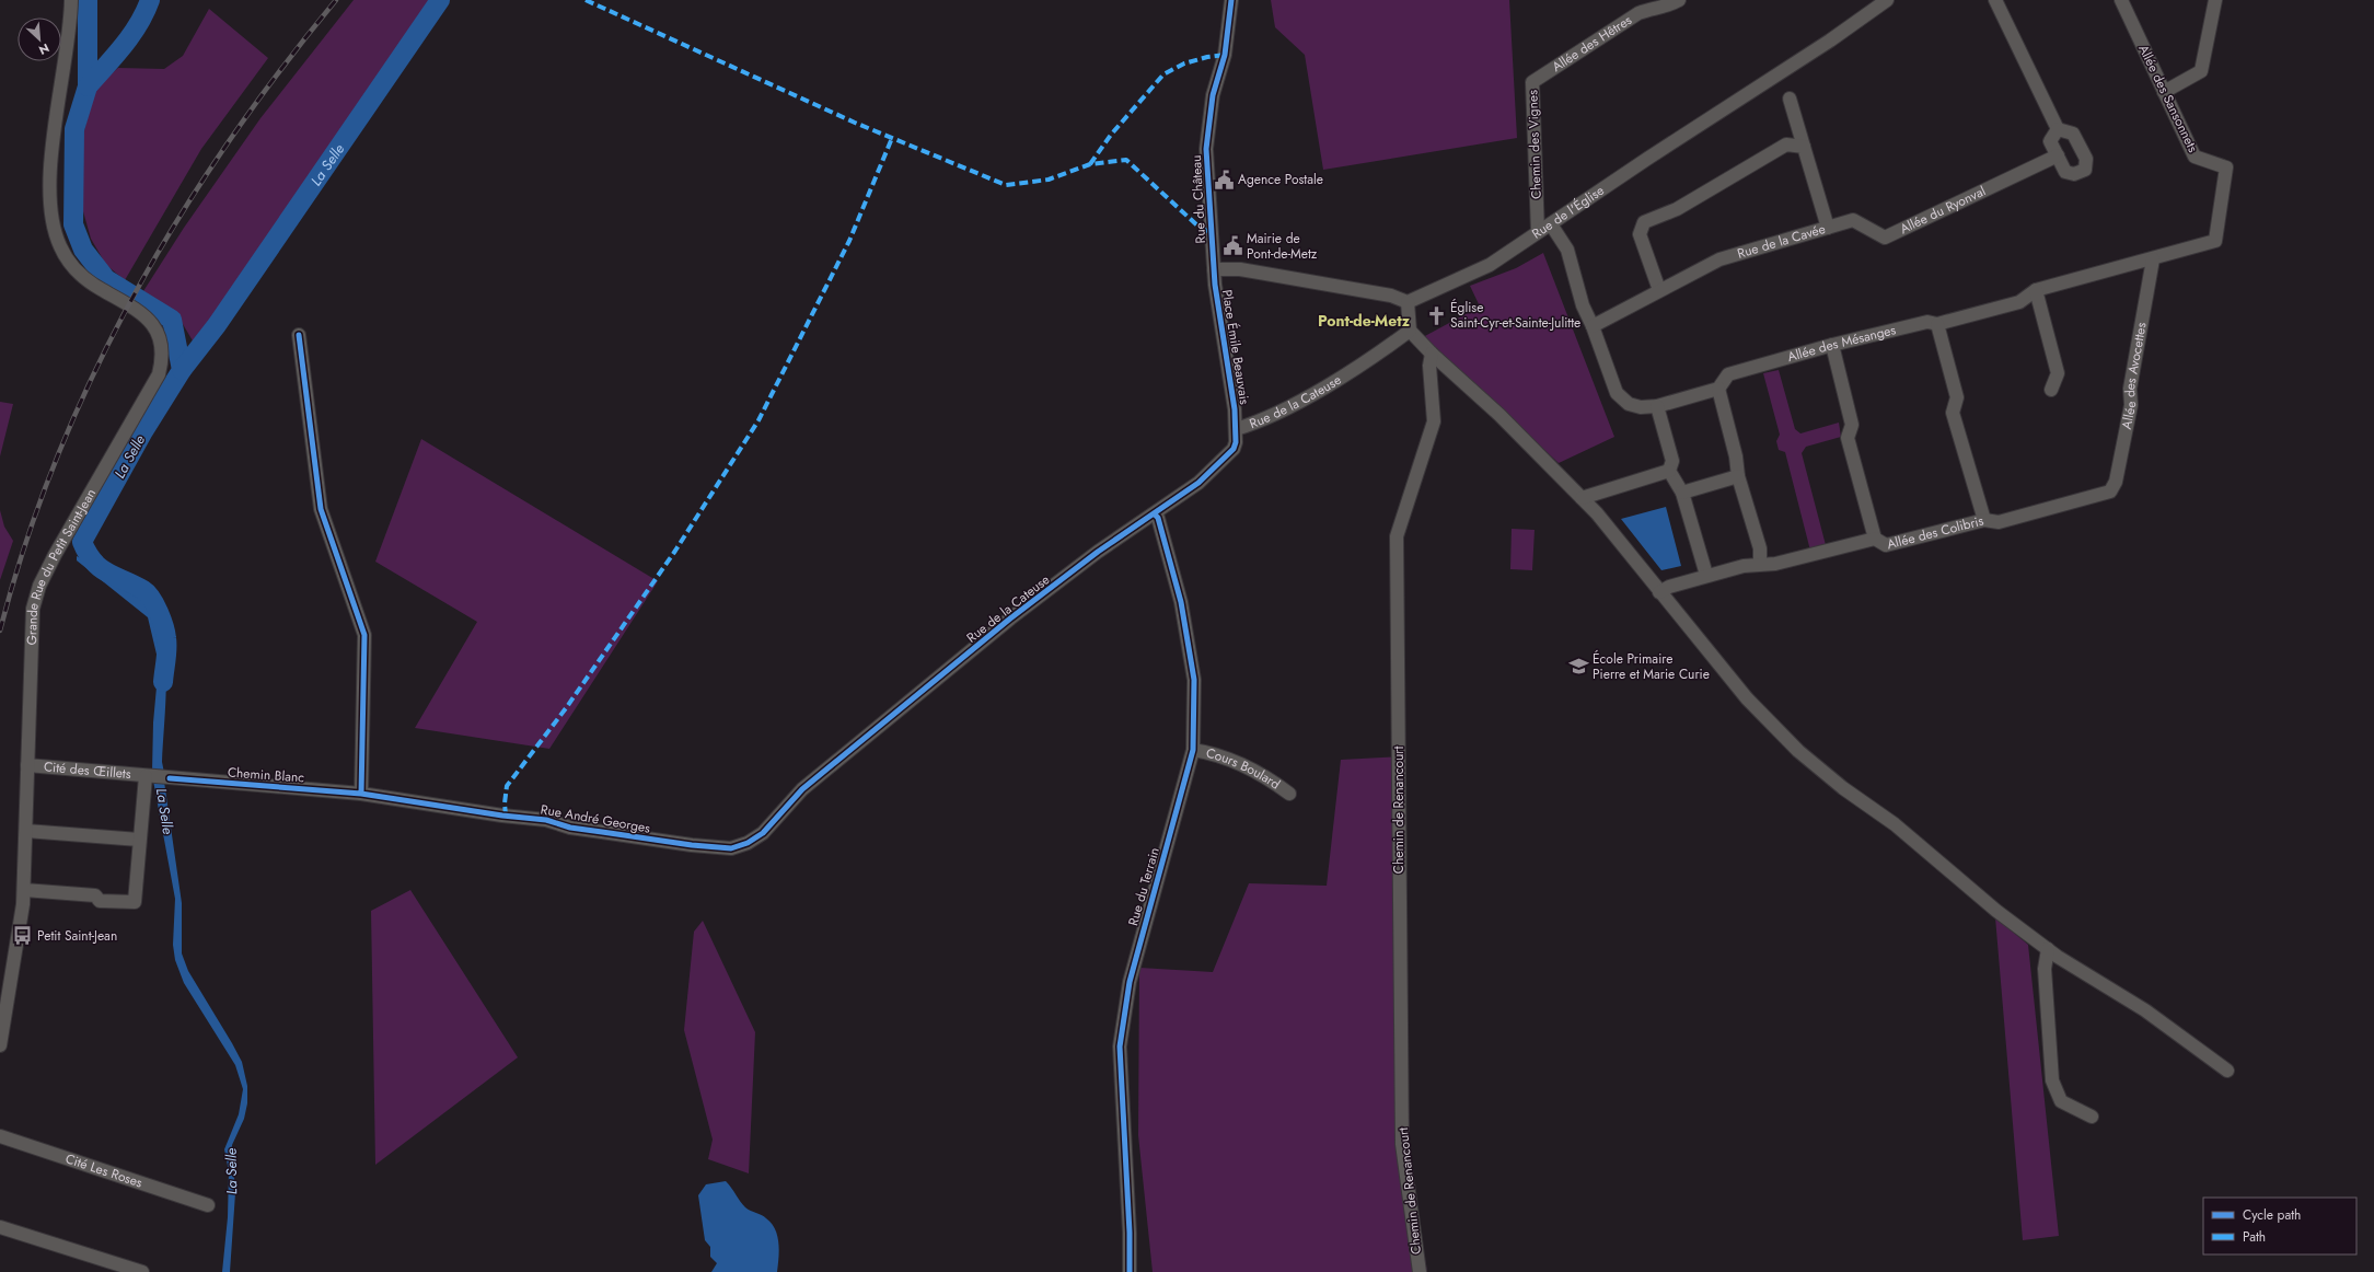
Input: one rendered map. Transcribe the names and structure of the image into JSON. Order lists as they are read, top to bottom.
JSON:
{
  "streets": {
    "street": [
      "Allée des Hêtres",
      "Allée des Sansonnets",
      "Chemin des Vignes",
      "Rue du Château",
      "Allée du Ryonval",
      "Rue de l'Église",
      "Rue de la Cavée",
      "Allée des Mésanges",
      "Place Émile Beauvais",
      "Allée des Avocettes",
      "Rue de la Cateuse",
      "Allée des Colibris",
      "Grande Rue du Petit Saint-Jean",
      "Cours Boulard",
      "Cité des Œillets",
      "Chemin Blanc",
      "Chemin de Renancourt",
      "Rue André Georges",
      "Rue du Terrain",
      "Cité Les Roses"
    ]
  },
  "crossings": [
    ["Allée des Hêtres", "Chemin des Vignes"],
    ["Allée des Sansonnets", "Allée des Mésanges"],
    ["Chemin des Vignes", "Rue de l'Église"],
    ["Rue du Château", "Place Émile Beauvais"],
    ["Allée du Ryonval", "Rue de la Cavée"],
    ["Allée des Mésanges", "Allée des Avocettes"],
    ["Place Émile Beauvais", "Rue de la Cateuse"],
    ["Allée des Avocettes", "Allée des Colibris"],
    ["Rue de la Cateuse", "Rue André Georges"],
    ["Rue de la Cateuse", "Rue du Terrain"],
    ["Grande Rue du Petit Saint-Jean", "Cité des Œillets"],
    ["Cours Boulard", "Rue du Terrain"],
    ["Cité des Œillets", "Chemin Blanc"],
    ["Chemin Blanc", "Rue André Georges"]
  ],
  "districts": ["Pont-de-Metz"],
  "water": ["La Selle"],
  "places": {
    "public building": ["Agence Postale", "Mairie de Pont-de-Metz"],
    "church": ["Église Saint-Cyr-et-Sainte-Julitte"],
    "school or university": ["École Primaire Pierre et Marie Curie"],
    "bus stop": ["Petit Saint-Jean"]
  },
  "legend": ["Cycle path", "Path"],
  "north": "bottom right"
}
